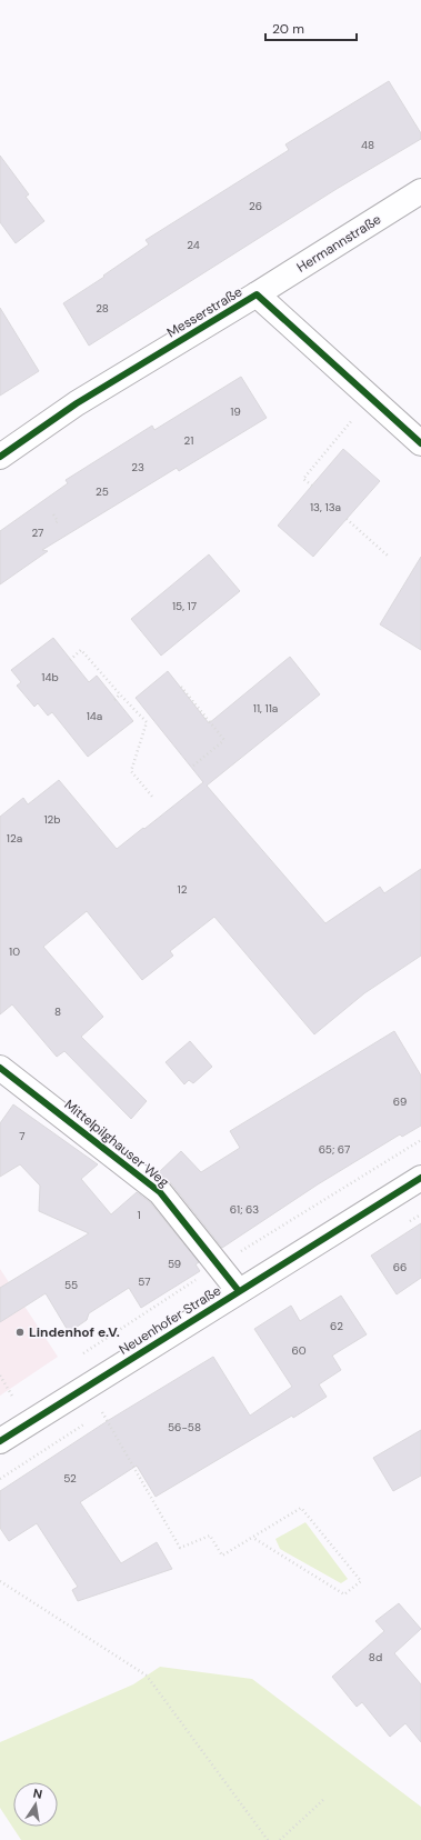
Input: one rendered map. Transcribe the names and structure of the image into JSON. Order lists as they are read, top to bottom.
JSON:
{
  "streets": {
    "street": [
      "Hermannstraße",
      "Messerstraße",
      "Mittelpilghauser Weg",
      "Neuenhofer Straße"
    ]
  },
  "crossings": [
    ["Hermannstraße", "Messerstraße"],
    ["Mittelpilghauser Weg", "Neuenhofer Straße"]
  ],
  "places": ["Lindenhof e.V."],
  "house_numbers": [
    "48",
    "26",
    "24",
    "28",
    "19",
    "21",
    "23",
    "25",
    "13, 13a",
    "27",
    "15, 17",
    "14b",
    "11, 11a",
    "14a",
    "12b",
    "12a",
    "12",
    "10",
    "8",
    "69",
    "7",
    "65; 67",
    "61; 63",
    "1",
    "59",
    "66",
    "57",
    "55",
    "62",
    "60",
    "56-58",
    "52",
    "8d"
  ],
  "scale_bar": "20 m",
  "north": "top"
}
